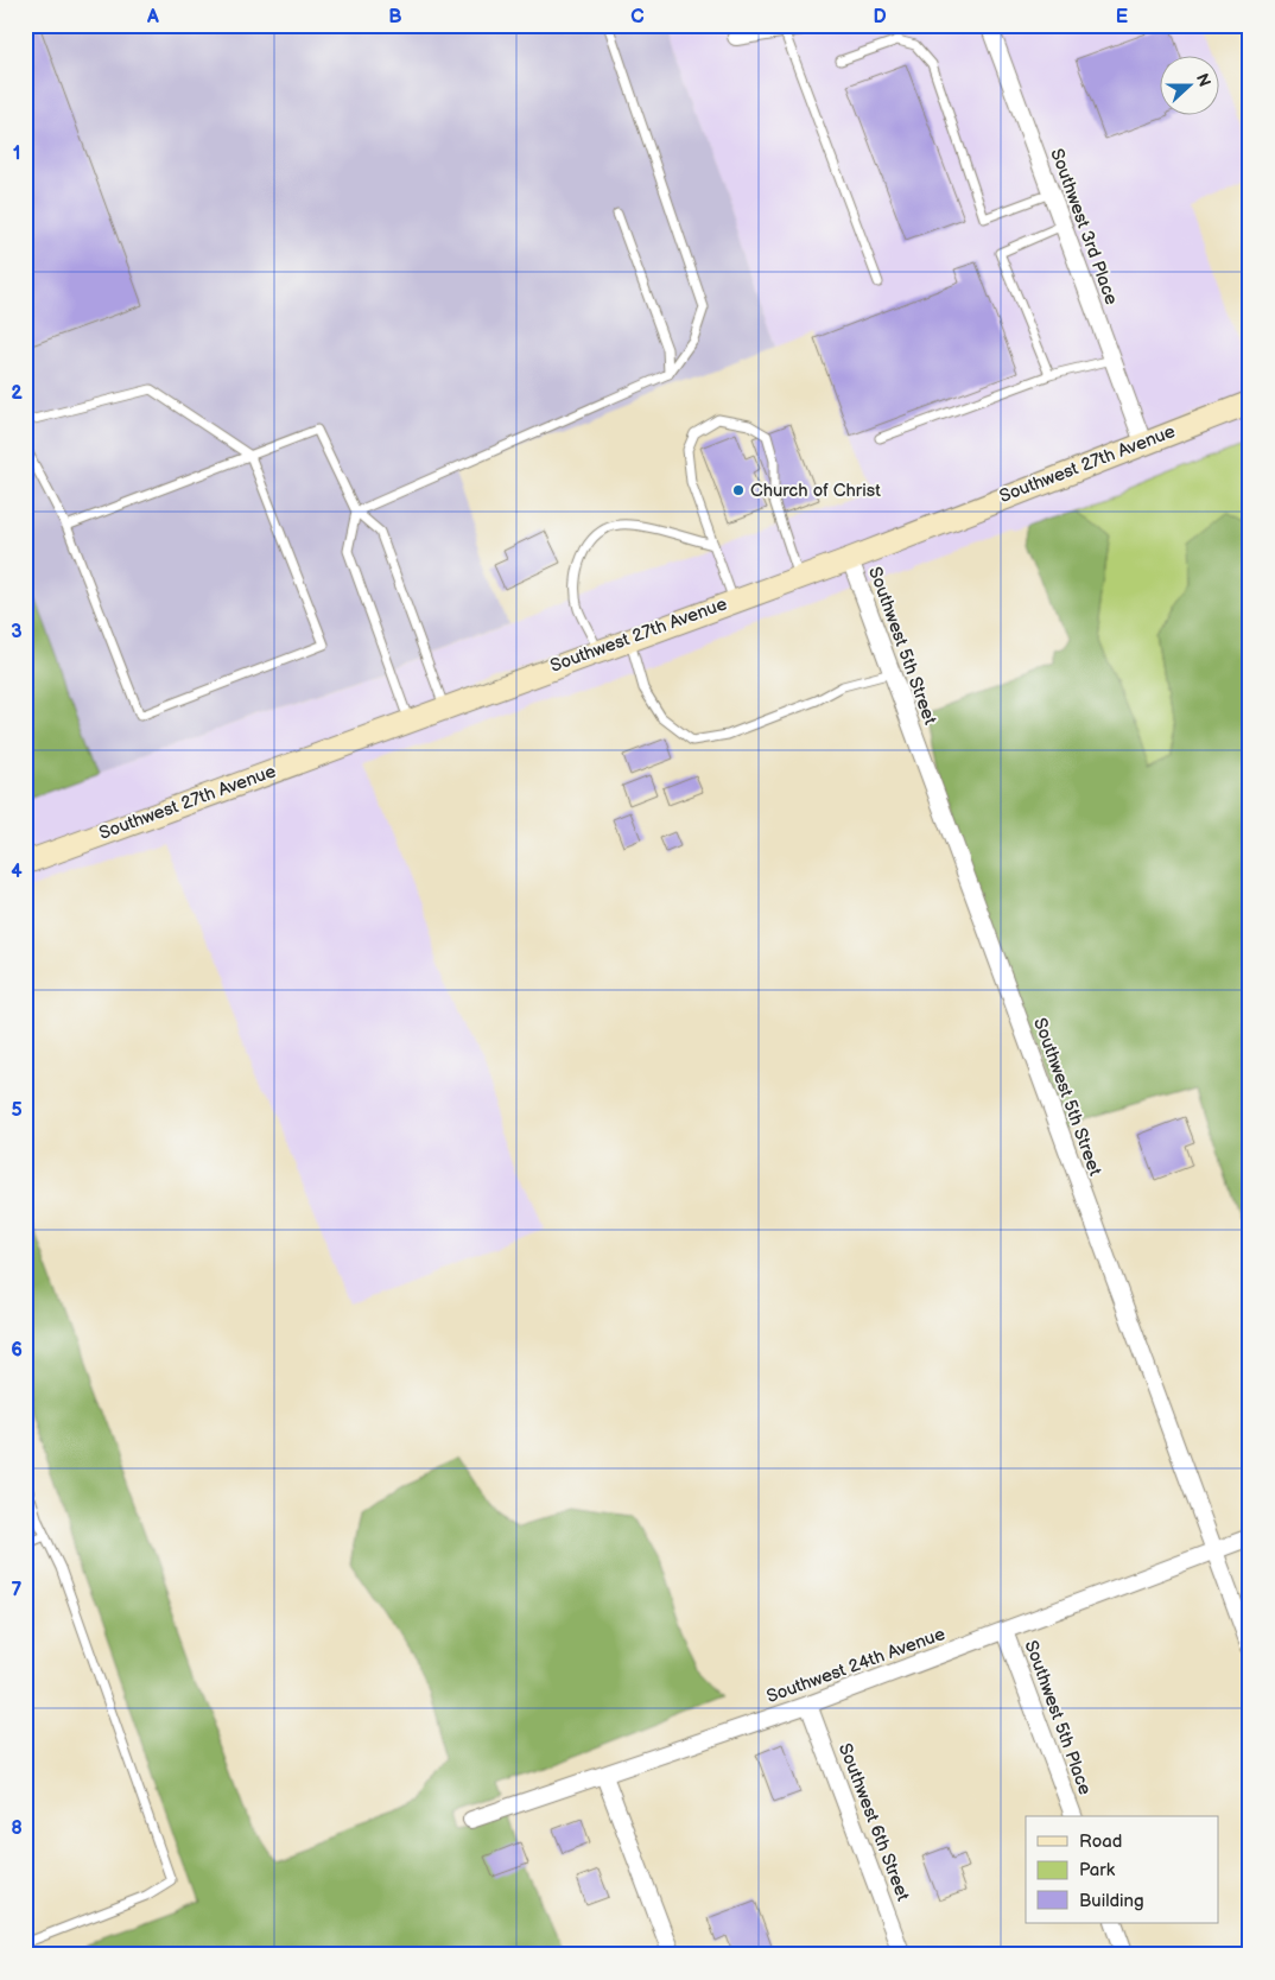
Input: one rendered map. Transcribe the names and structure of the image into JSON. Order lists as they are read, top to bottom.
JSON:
{
  "streets": {
    "main road": ["Southwest 27th Avenue"],
    "street": [
      "Southwest 3rd Place",
      "Southwest 5th Street",
      "Southwest 24th Avenue",
      "Southwest 5th Place",
      "Southwest 6th Street"
    ]
  },
  "crossings": [
    ["Southwest 3rd Place", "Southwest 27th Avenue"],
    ["Southwest 27th Avenue", "Southwest 5th Street"],
    ["Southwest 5th Street", "Southwest 24th Avenue"],
    ["Southwest 24th Avenue", "Southwest 5th Place"],
    ["Southwest 24th Avenue", "Southwest 6th Street"]
  ],
  "places": ["Church of Christ"],
  "legend": ["Road", "Park", "Building"],
  "north": "right",
  "grid": {
    "columns": [
      "A",
      "B",
      "C",
      "D",
      "E"
    ],
    "rows": [
      "1",
      "2",
      "3",
      "4",
      "5",
      "6",
      "7",
      "8"
    ]
  }
}
